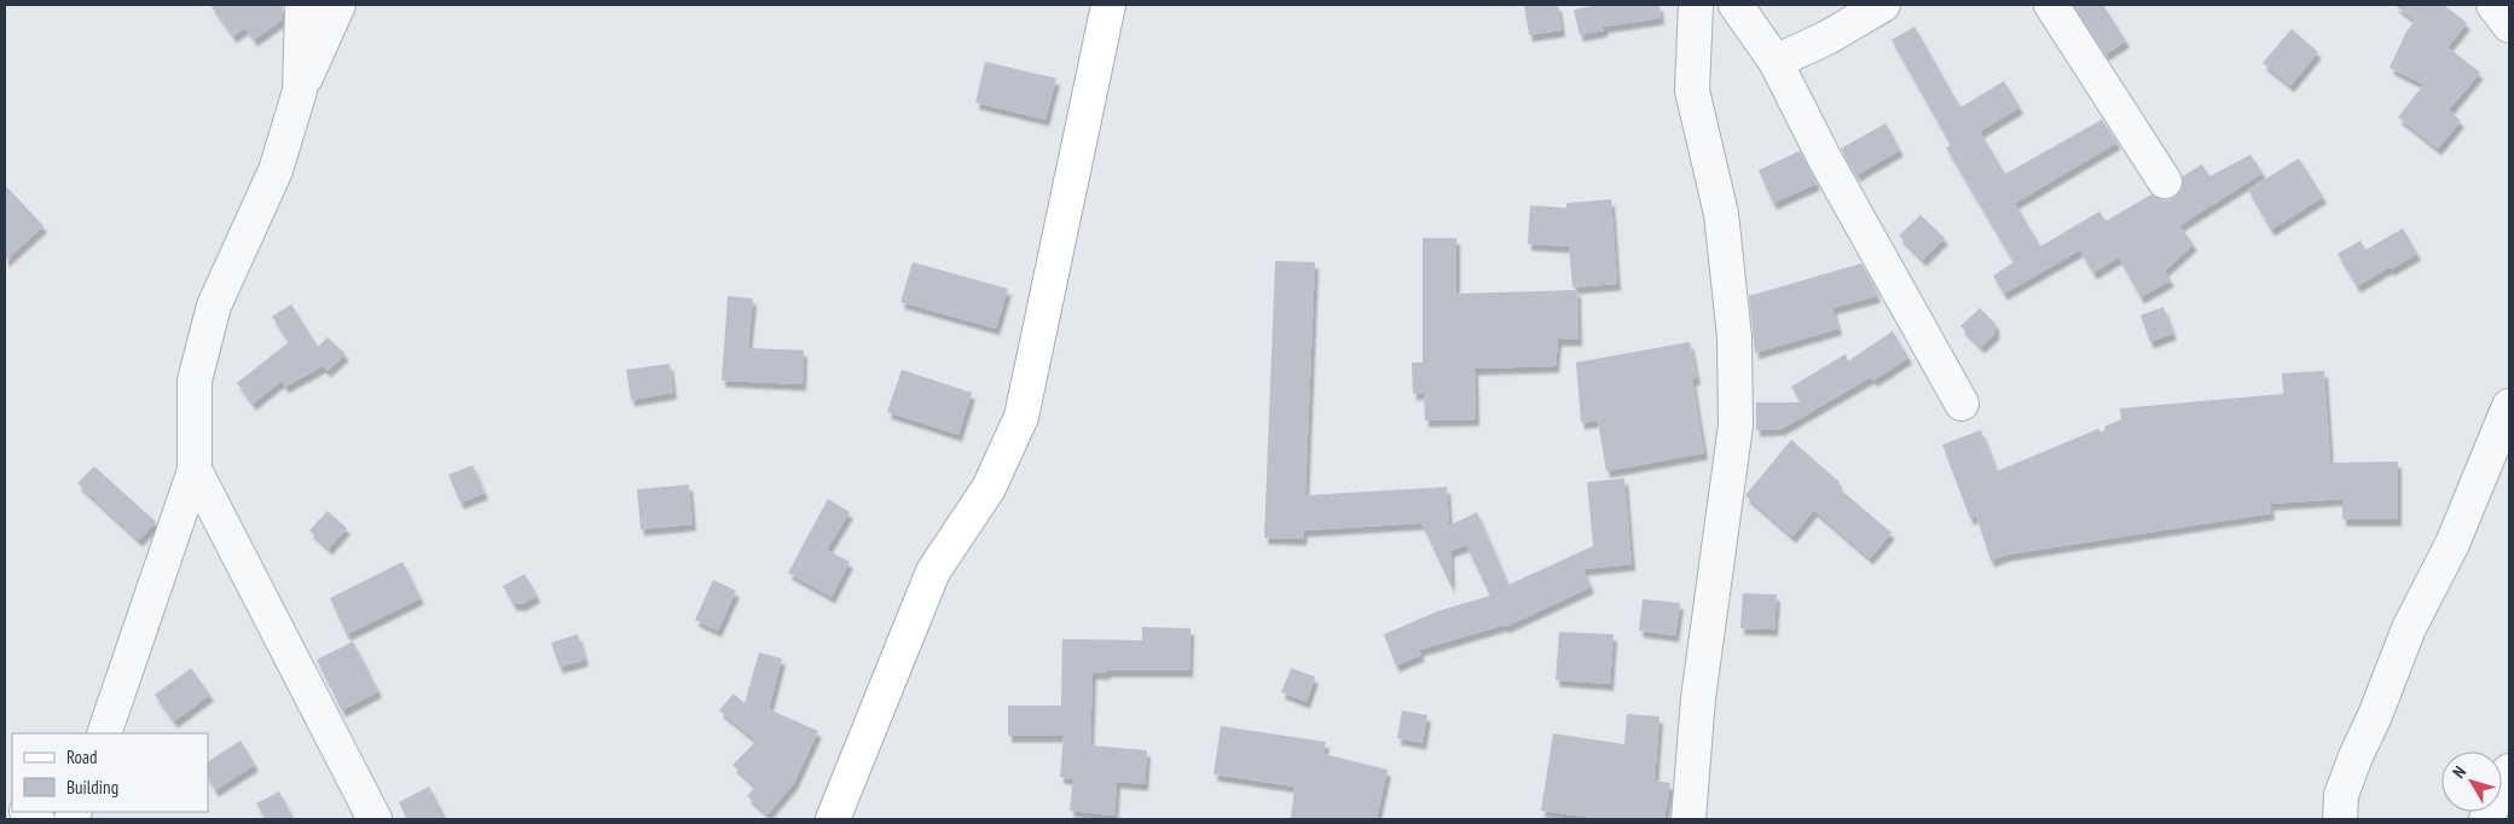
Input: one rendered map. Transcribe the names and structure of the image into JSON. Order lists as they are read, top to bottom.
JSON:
{
  "legend": ["Road", "Building"],
  "north": "top left"
}
